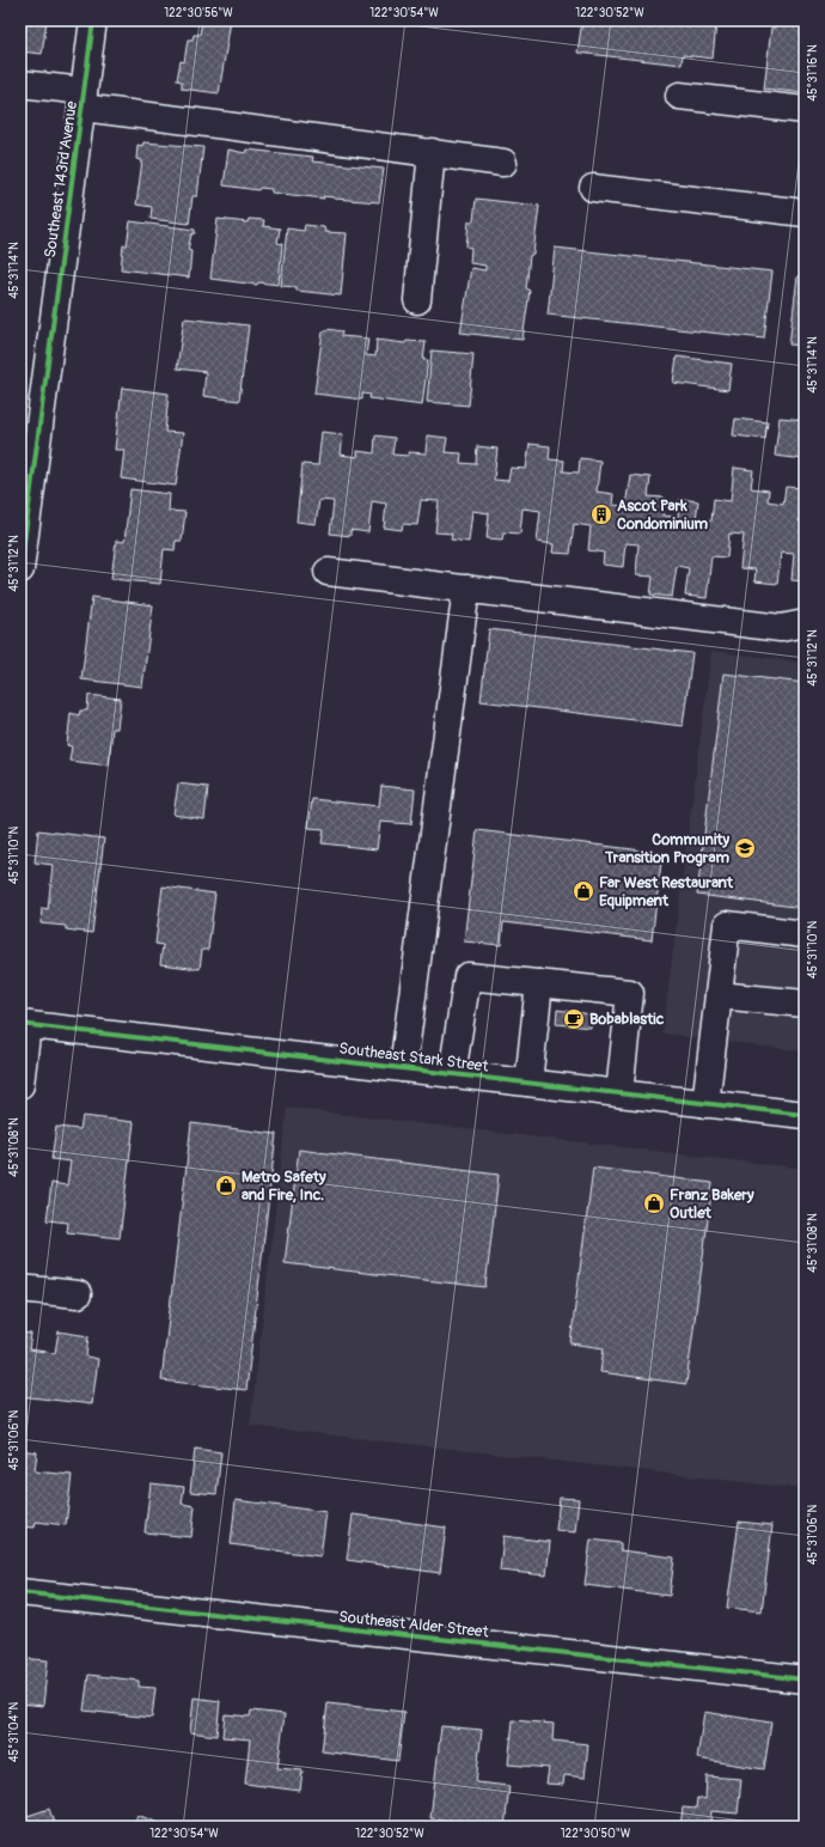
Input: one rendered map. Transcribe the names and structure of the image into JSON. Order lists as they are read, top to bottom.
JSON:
{
  "streets": {
    "street": ["Southeast 143rd Avenue", "Southeast Stark Street", "Southeast Alder Street"]
  },
  "places": {
    "building": ["Ascot Park Condominium"],
    "school or university": ["Community Transition Program"],
    "shop": ["Far West Restaurant Equipment", "Metro Safety and Fire, Inc.", "Franz Bakery Outlet"],
    "cafe": ["Bobablastic"]
  },
  "coordinates": [
    "122°30'56\"W",
    "122°30'54\"W",
    "122°30'52\"W",
    "45°31'16\"N",
    "45°31'14\"N",
    "45°31'12\"N",
    "45°31'10\"N",
    "45°31'08\"N",
    "45°31'06\"N",
    "45°31'04\"N",
    "122°30'50\"W"
  ]
}
